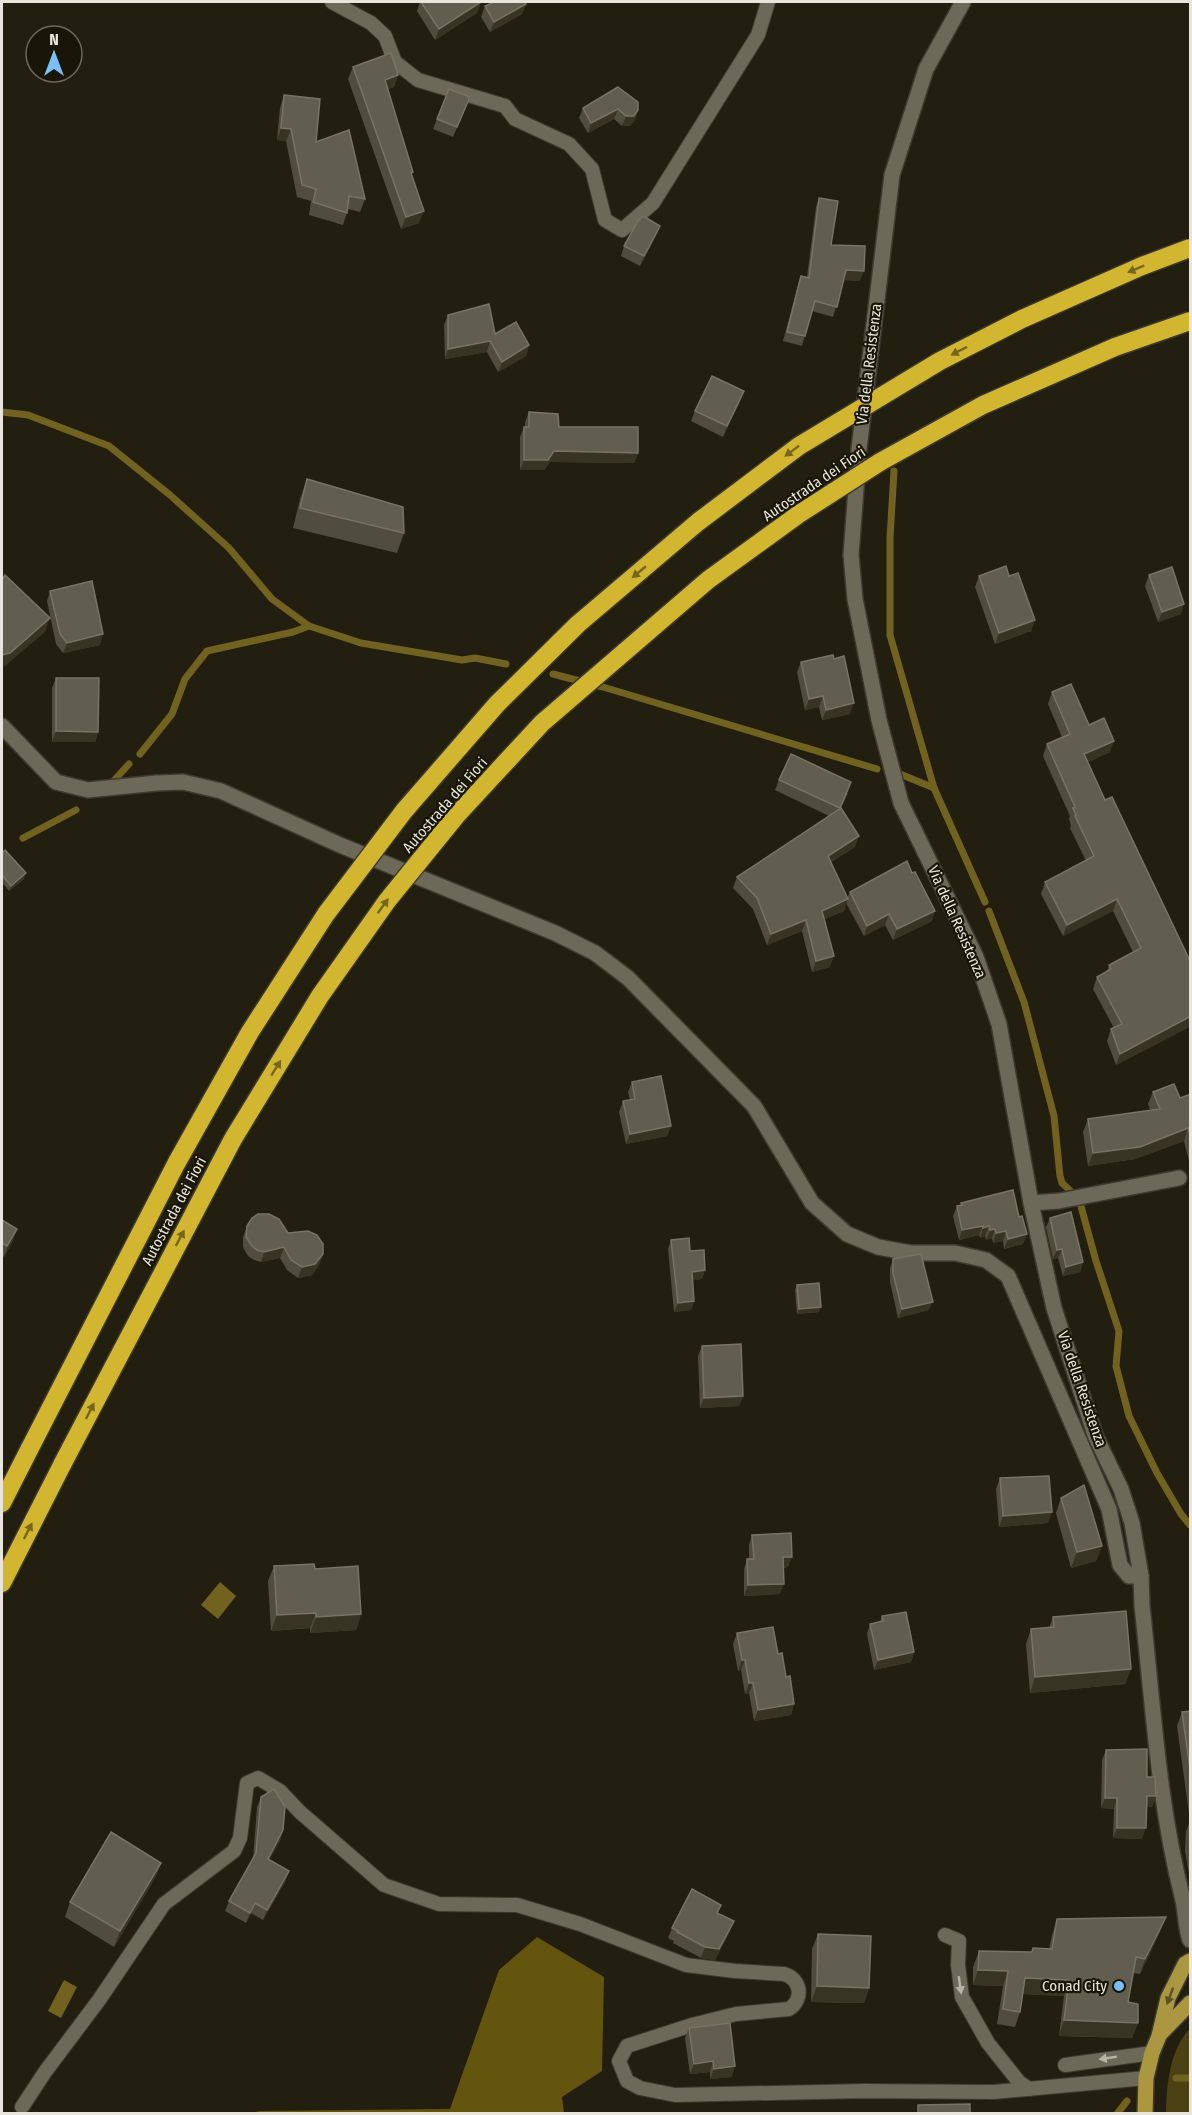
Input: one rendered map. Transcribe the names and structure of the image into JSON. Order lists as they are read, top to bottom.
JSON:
{
  "streets": {
    "highway": ["Autostrada dei Fiori"],
    "street": ["Via della Resistenza"]
  },
  "places": ["Conad City"],
  "north": "top"
}
